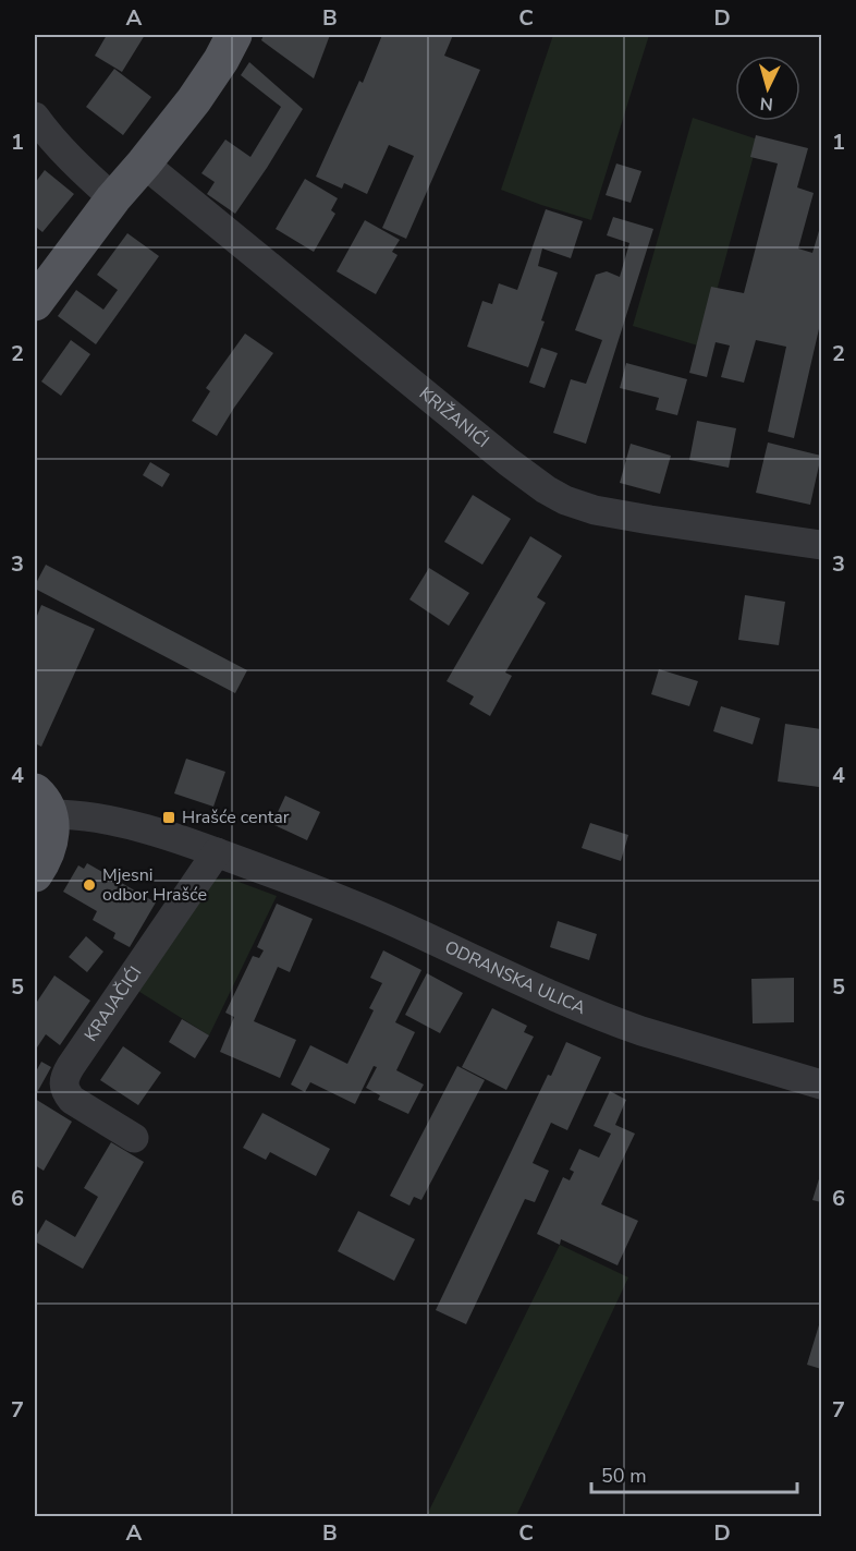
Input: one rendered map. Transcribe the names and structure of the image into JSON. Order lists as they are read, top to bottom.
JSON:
{
  "streets": {
    "street": ["KRIŽANIĆI", "ODRANSKA ULICA", "KRAJAČIĆI"]
  },
  "crossings": [
    ["ODRANSKA ULICA", "KRAJAČIĆI"]
  ],
  "places": {
    "transit": ["Hrašće centar"],
    "other": ["Mjesni odbor Hrašće"]
  },
  "scale_bar": "50 m",
  "north": "bottom",
  "grid": {
    "columns": [
      "A",
      "B",
      "C",
      "D"
    ],
    "rows": [
      "1",
      "2",
      "3",
      "4",
      "5",
      "6",
      "7"
    ]
  }
}
